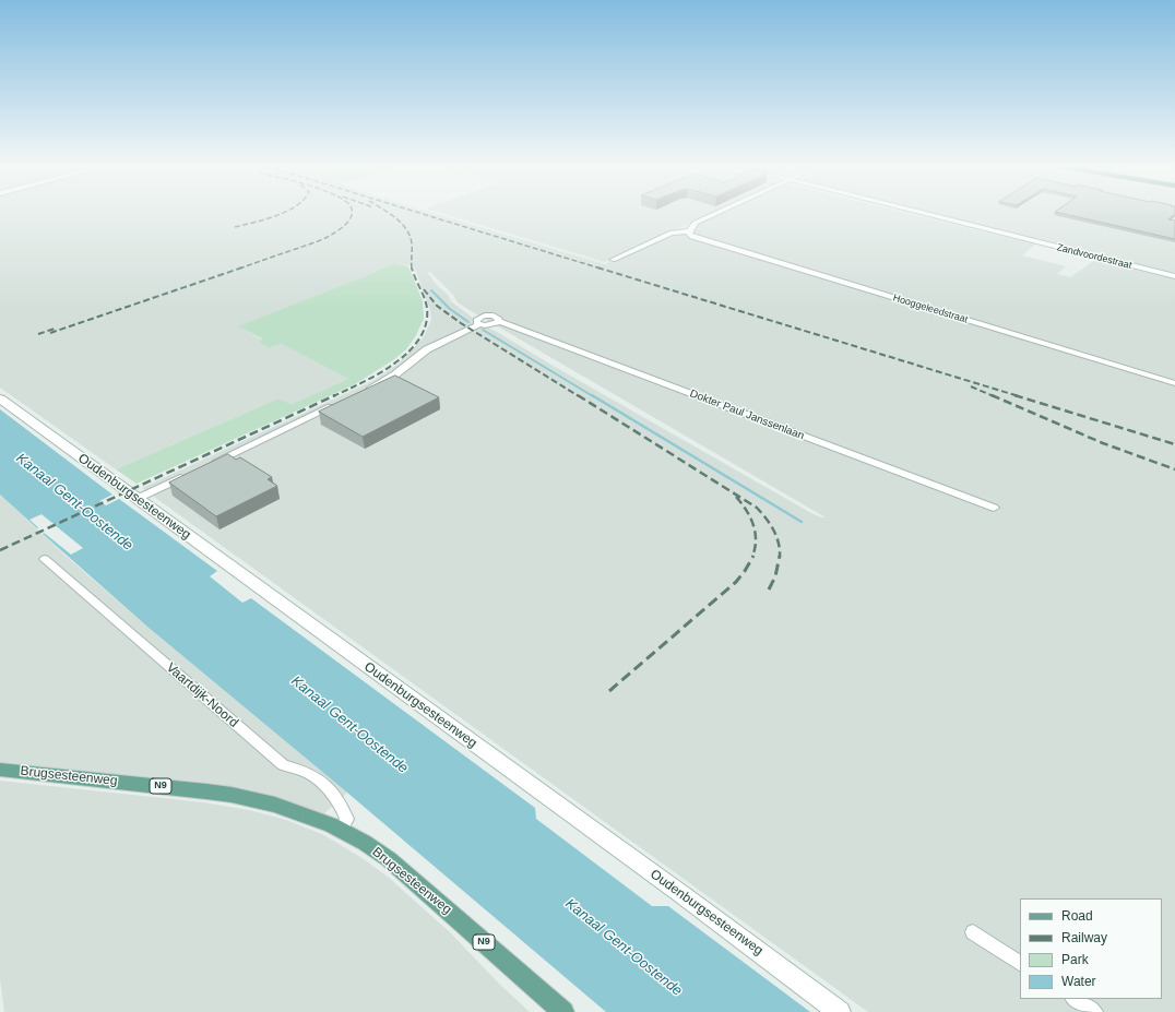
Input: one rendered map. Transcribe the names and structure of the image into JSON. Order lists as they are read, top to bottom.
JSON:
{
  "streets": {
    "main road": ["Brugsesteenweg", "N9"],
    "street": [
      "Zandvoordestraat",
      "Hooggeleedstraat",
      "Dokter Paul Janssenlaan",
      "Oudenburgsesteenweg",
      "Vaartdijk-Noord"
    ]
  },
  "crossings": [
    ["Vaartdijk-Noord", "Brugsesteenweg"]
  ],
  "water": ["Kanaal Gent-Oostende"],
  "legend": [
    "Road",
    "Railway",
    "Park",
    "Water"
  ]
}
